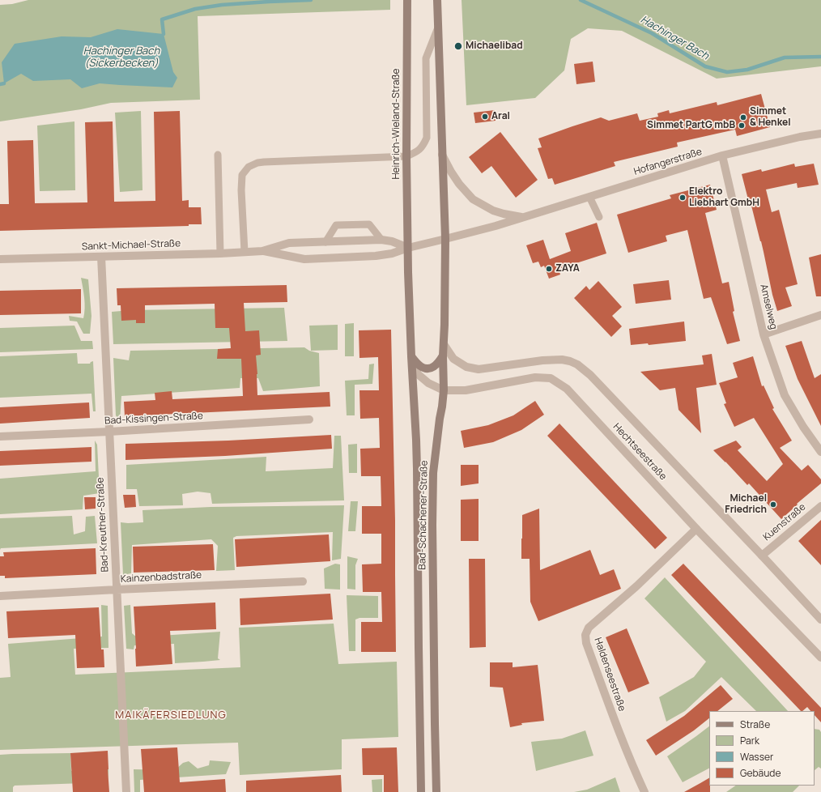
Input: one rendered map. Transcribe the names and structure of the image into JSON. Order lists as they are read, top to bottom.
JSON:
{
  "streets": {
    "main road": ["Heinrich-Wieland-Straße", "Bad-Schachener-Straße"],
    "street": [
      "Hofangerstraße",
      "Sankt-Michael-Straße",
      "Amselweg",
      "Bad-Kissingen-Straße",
      "Hechtseestraße",
      "Kuenstraße",
      "Bad-Kreuther-Straße",
      "Kainzenbadstraße",
      "Haldenseestraße"
    ]
  },
  "crossings": [
    ["Heinrich-Wieland-Straße", "Sankt-Michael-Straße"],
    ["Heinrich-Wieland-Straße", "Bad-Schachener-Straße"],
    ["Hofangerstraße", "Sankt-Michael-Straße"],
    ["Hofangerstraße", "Amselweg"],
    ["Hofangerstraße", "Bad-Schachener-Straße"],
    ["Sankt-Michael-Straße", "Bad-Schachener-Straße"],
    ["Sankt-Michael-Straße", "Bad-Kreuther-Straße"],
    ["Bad-Kissingen-Straße", "Bad-Kreuther-Straße"],
    ["Hechtseestraße", "Bad-Schachener-Straße"],
    ["Hechtseestraße", "Kuenstraße"],
    ["Hechtseestraße", "Haldenseestraße"],
    ["Bad-Kreuther-Straße", "Kainzenbadstraße"]
  ],
  "districts": ["MAIKÄFERSIEDLUNG"],
  "water": ["Hachinger Bach", "Hachinger Bach (Sickerbecken)"],
  "places": [
    "Michaelibad",
    "Aral",
    "Simmet & Henkel",
    "Simmet PartG mbB",
    "Elektro Liebhart GmbH",
    "ZAYA",
    "Michael Friedrich"
  ],
  "legend": [
    "Straße",
    "Park",
    "Wasser",
    "Gebäude"
  ]
}
